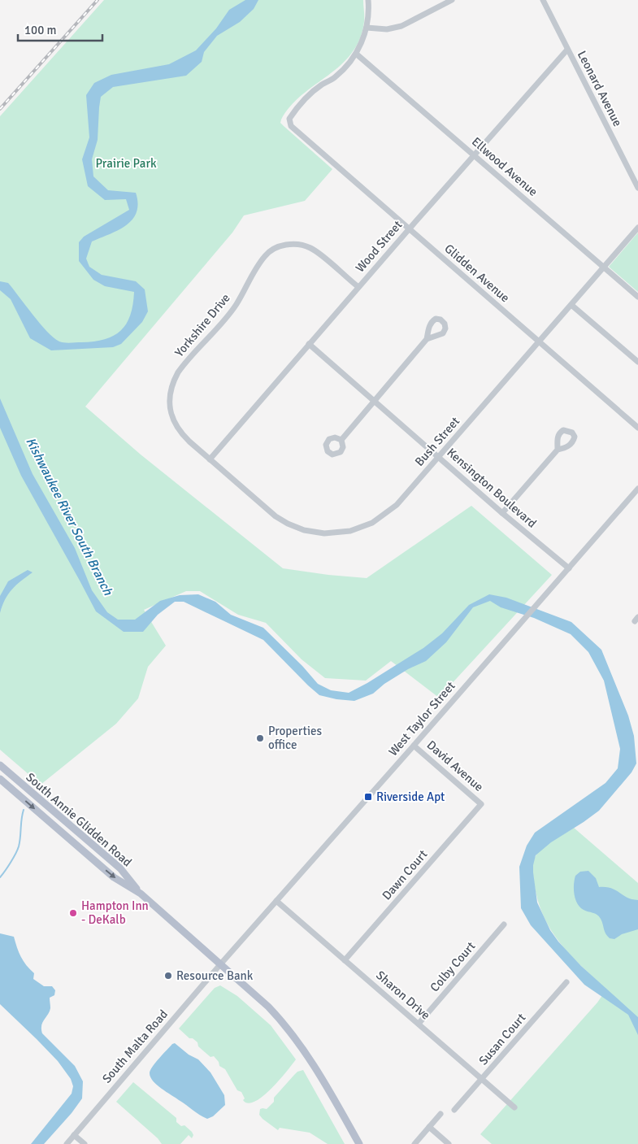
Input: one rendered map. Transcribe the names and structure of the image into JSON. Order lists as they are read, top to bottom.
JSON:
{
  "streets": {
    "main road": ["South Annie Glidden Road"],
    "street": [
      "Leonard Avenue",
      "Ellwood Avenue",
      "Wood Street",
      "Glidden Avenue",
      "Yorkshire Drive",
      "Bush Street",
      "Kensington Boulevard",
      "West Taylor Street",
      "David Avenue",
      "Dawn Court",
      "Colby Court",
      "Sharon Drive",
      "Susan Court",
      "South Malta Road"
    ]
  },
  "crossings": [
    ["Leonard Avenue", "Wood Street"],
    ["Ellwood Avenue", "Wood Street"],
    ["Ellwood Avenue", "Glidden Avenue"],
    ["Ellwood Avenue", "Bush Street"],
    ["Wood Street", "Glidden Avenue"],
    ["Wood Street", "Yorkshire Drive"],
    ["Wood Street", "Bush Street"],
    ["Wood Street", "Kensington Boulevard"],
    ["Glidden Avenue", "Bush Street"],
    ["Yorkshire Drive", "Bush Street"],
    ["Bush Street", "Kensington Boulevard"],
    ["Kensington Boulevard", "West Taylor Street"],
    ["West Taylor Street", "David Avenue"],
    ["West Taylor Street", "South Annie Glidden Road"],
    ["West Taylor Street", "Sharon Drive"],
    ["West Taylor Street", "South Malta Road"],
    ["David Avenue", "Dawn Court"],
    ["South Annie Glidden Road", "South Malta Road"],
    ["Dawn Court", "Sharon Drive"],
    ["Colby Court", "Sharon Drive"],
    ["Sharon Drive", "Susan Court"]
  ],
  "water": ["Kishwaukee River South Branch"],
  "parks": ["Prairie Park"],
  "places": {
    "other": ["Properties office", "Hampton Inn - DeKalb", "Resource Bank"],
    "transit": ["Riverside Apt"]
  },
  "scale_bar": "100 m"
}
